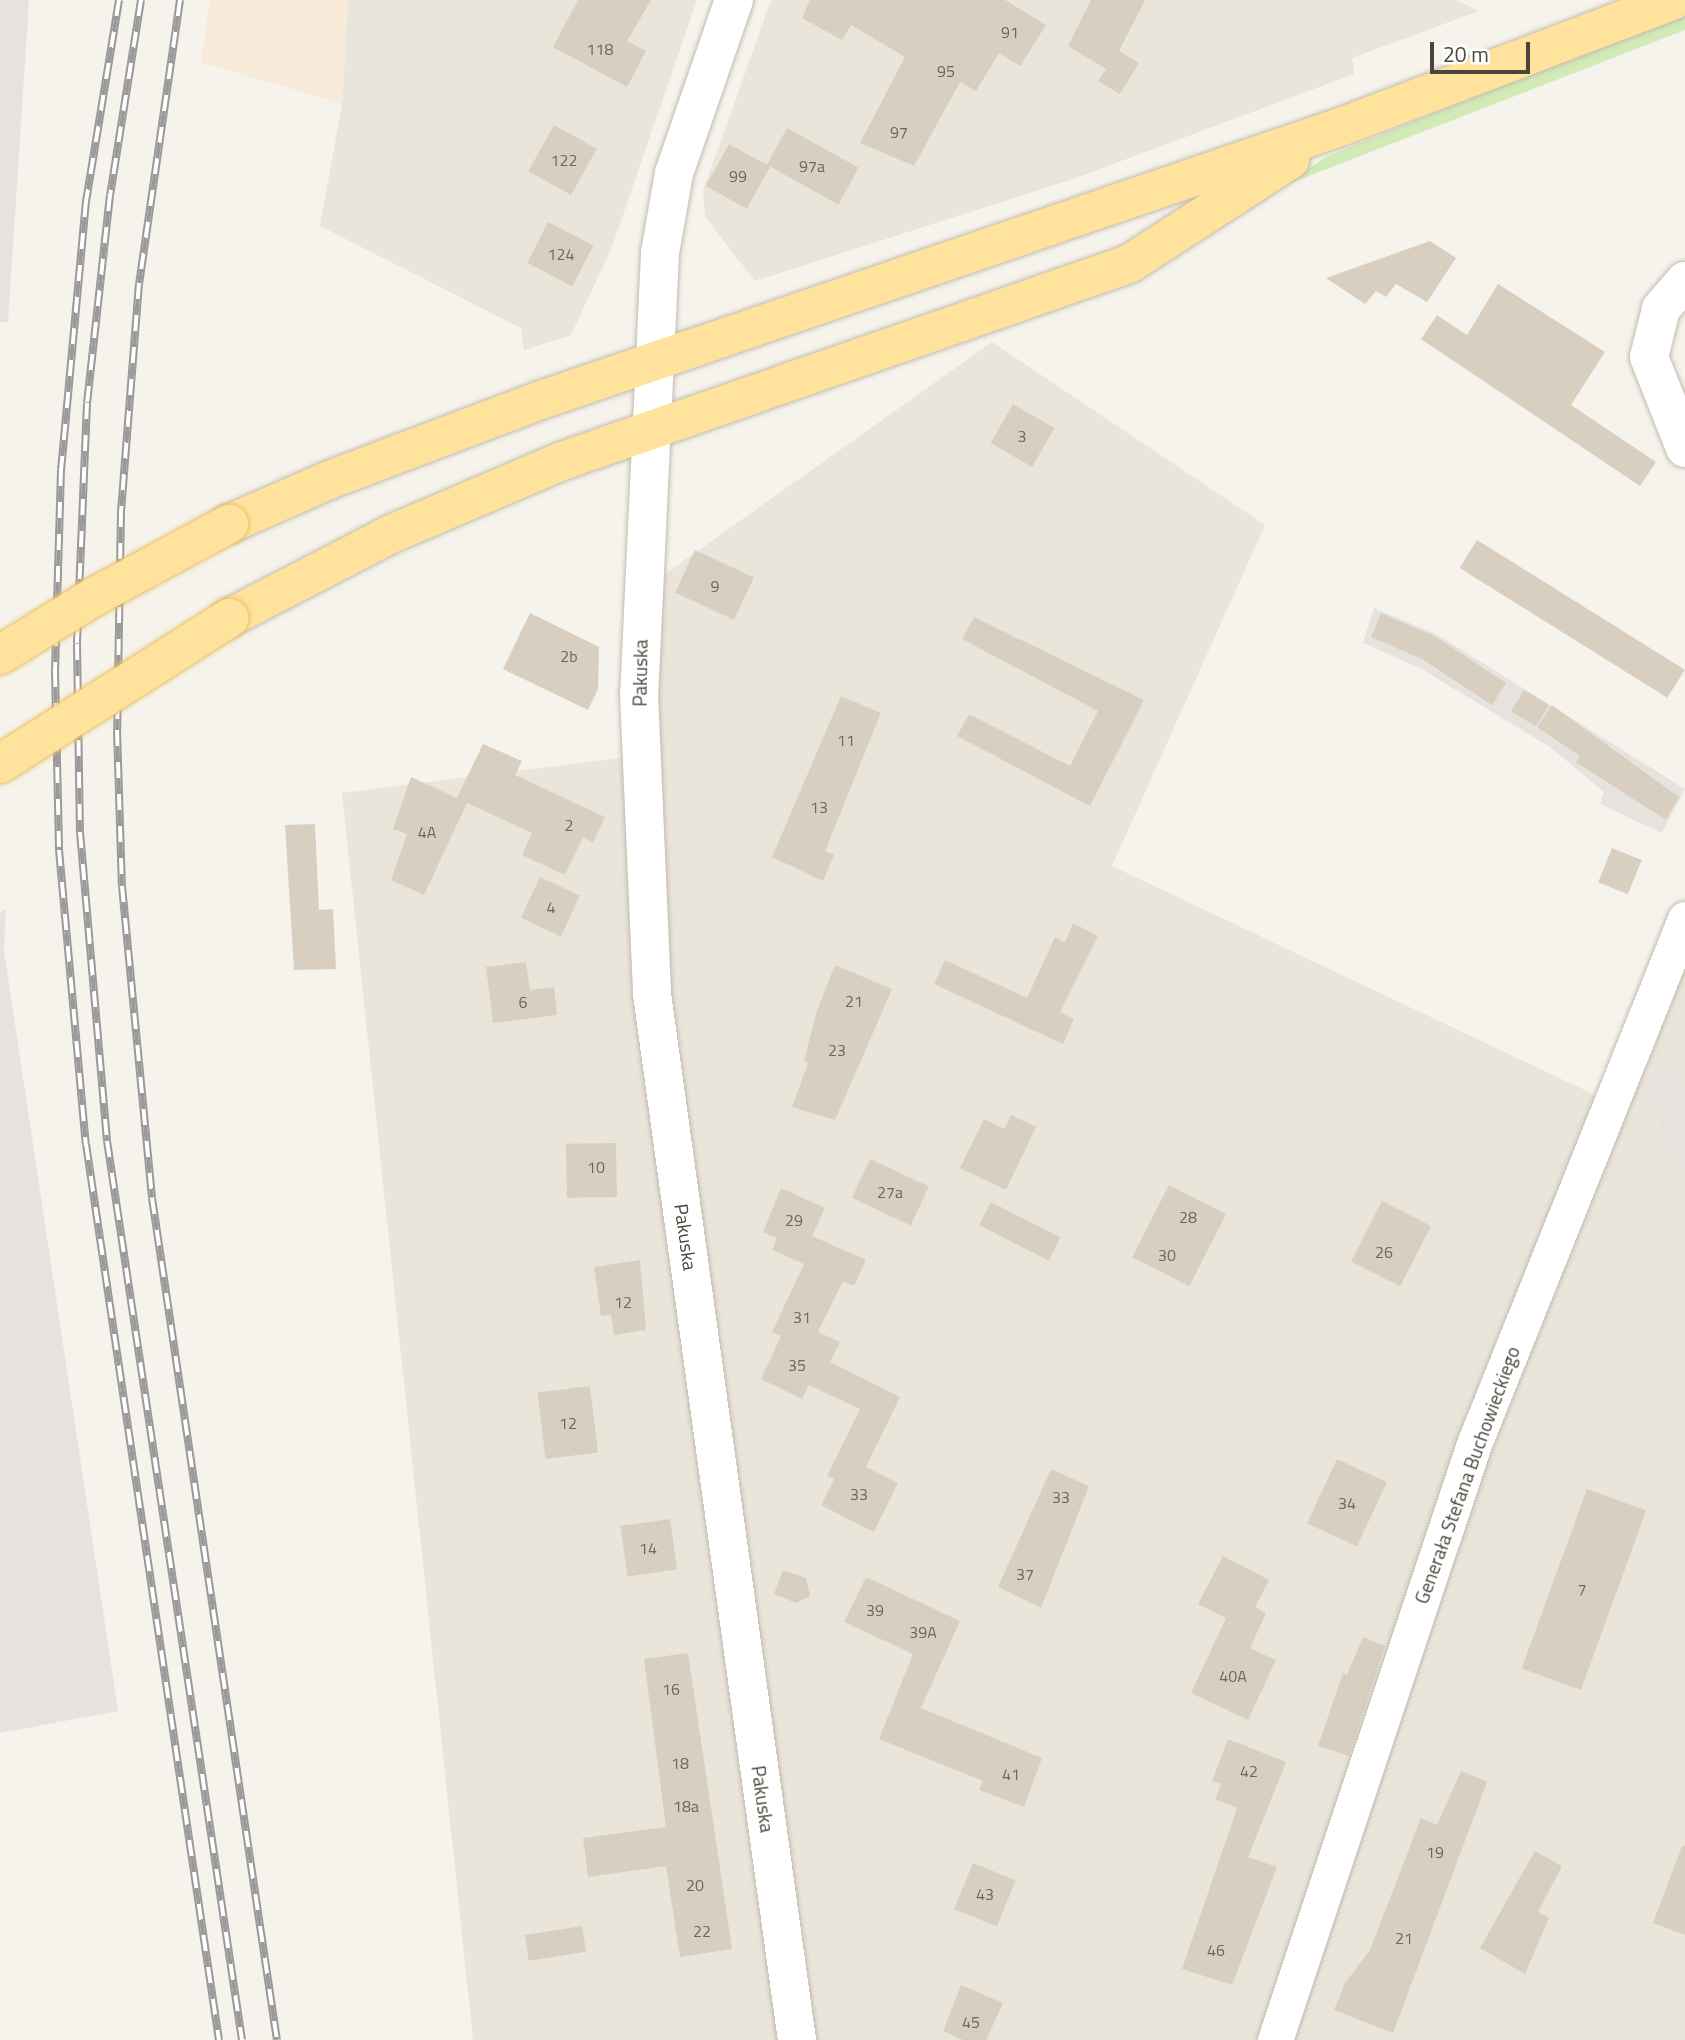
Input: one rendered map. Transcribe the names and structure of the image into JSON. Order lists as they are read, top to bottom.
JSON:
{
  "streets": {
    "street": ["Pakuska", "Generała Stefana Buchowieckiego"]
  },
  "house_numbers": [
    "91",
    "118",
    "95",
    "97",
    "122",
    "97a",
    "99",
    "124",
    "3",
    "9",
    "2b",
    "11",
    "13",
    "2",
    "4A",
    "4",
    "21",
    "6",
    "23",
    "10",
    "27a",
    "28",
    "29",
    "26",
    "30",
    "12",
    "31",
    "35",
    "12",
    "33",
    "33",
    "34",
    "14",
    "37",
    "7",
    "39",
    "39A",
    "40A",
    "16",
    "18",
    "42",
    "41",
    "18a",
    "19",
    "20",
    "43",
    "22",
    "21",
    "46",
    "45"
  ],
  "scale_bar": "20 m"
}
